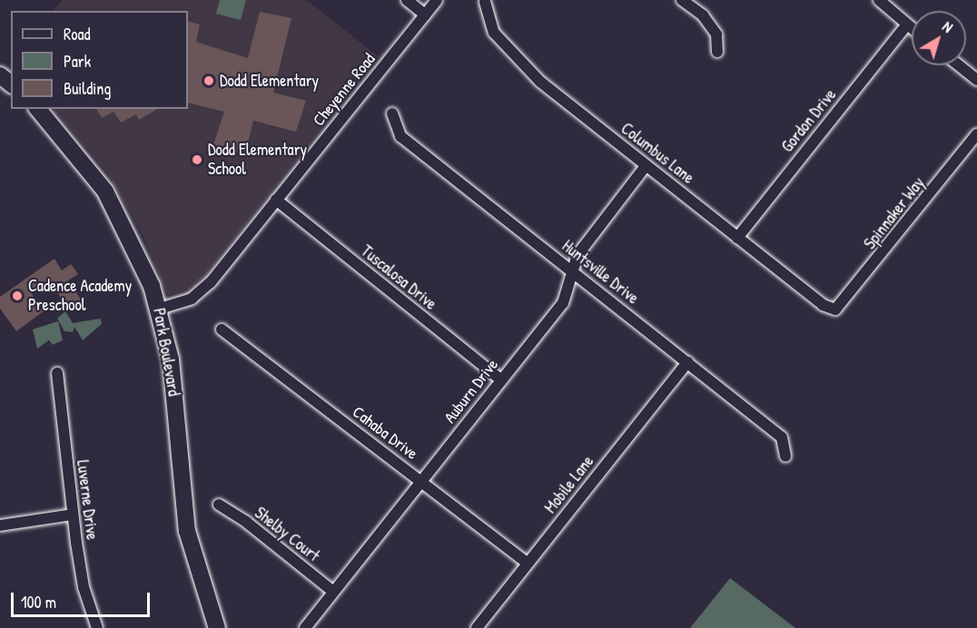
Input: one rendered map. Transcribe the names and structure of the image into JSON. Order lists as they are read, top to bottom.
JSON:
{
  "streets": {
    "main road": ["Park Boulevard"],
    "street": [
      "Cheyenne Road",
      "Gordon Drive",
      "Columbus Lane",
      "Spinnaker Way",
      "Huntsville Drive",
      "Tuscalosa Drive",
      "Auburn Drive",
      "Cahaba Drive",
      "Mobile Lane",
      "Luverne Drive",
      "Shelby Court"
    ]
  },
  "crossings": [
    ["Cheyenne Road", "Tuscalosa Drive"],
    ["Cheyenne Road", "Park Boulevard"],
    ["Gordon Drive", "Columbus Lane"],
    ["Columbus Lane", "Spinnaker Way"],
    ["Columbus Lane", "Auburn Drive"],
    ["Huntsville Drive", "Auburn Drive"],
    ["Huntsville Drive", "Mobile Lane"],
    ["Tuscalosa Drive", "Auburn Drive"],
    ["Auburn Drive", "Cahaba Drive"],
    ["Auburn Drive", "Shelby Court"],
    ["Cahaba Drive", "Mobile Lane"]
  ],
  "places": ["Dodd Elementary", "Dodd Elementary School", "Cadence Academy Preschool"],
  "legend": ["Road", "Park", "Building"],
  "scale_bar": "100 m",
  "north": "top right"
}
